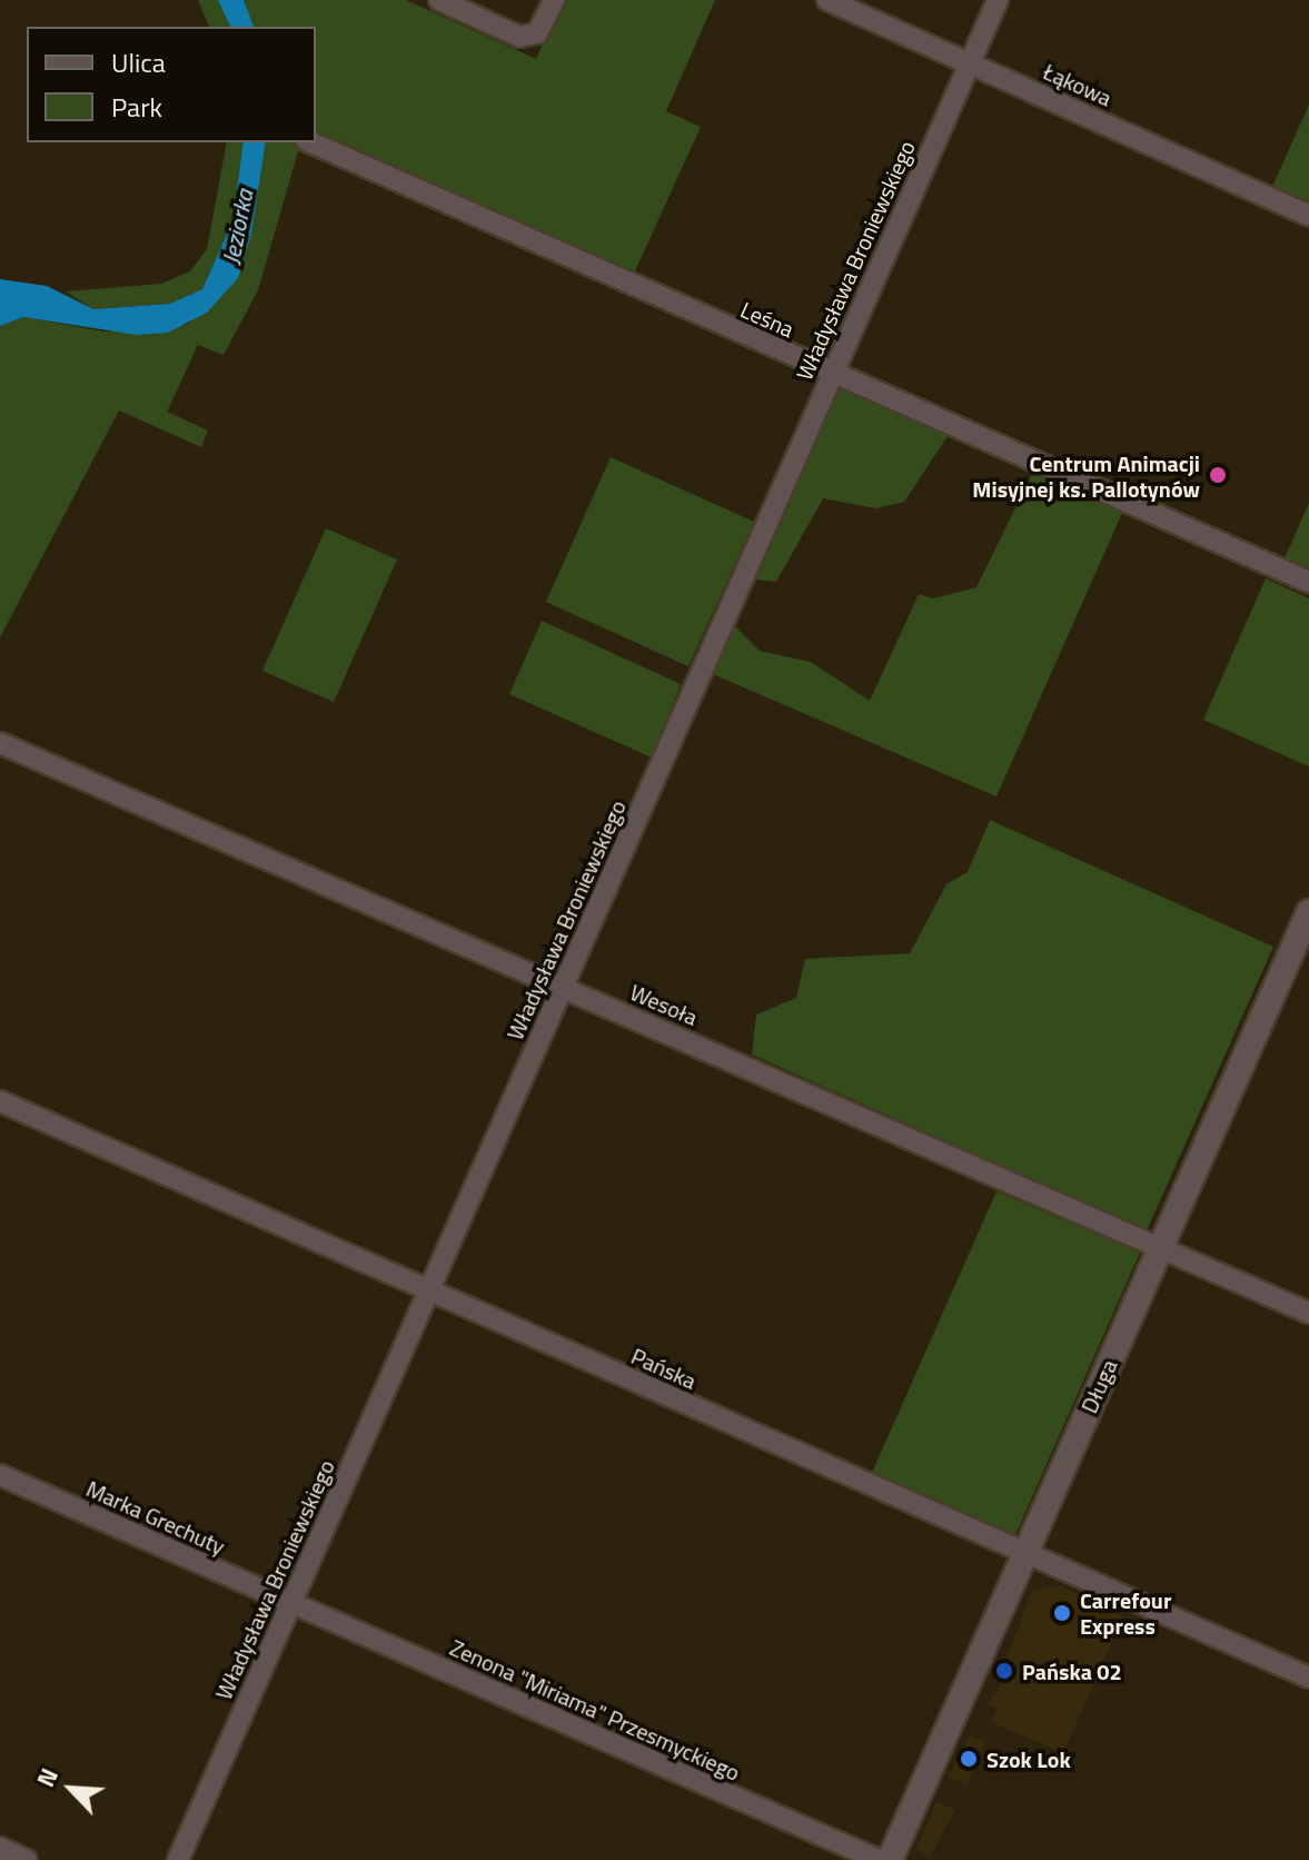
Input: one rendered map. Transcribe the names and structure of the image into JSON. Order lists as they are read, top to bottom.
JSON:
{
  "streets": {
    "street": [
      "Łąkowa",
      "Władysława Broniewskiego",
      "Leśna",
      "Wesoła",
      "Pańska",
      "Długa",
      "Marka Grechuty",
      "Zenona \"Miriama\" Przesmyckiego"
    ]
  },
  "crossings": [
    ["Łąkowa", "Władysława Broniewskiego"],
    ["Władysława Broniewskiego", "Leśna"],
    ["Władysława Broniewskiego", "Wesoła"],
    ["Władysława Broniewskiego", "Pańska"],
    ["Władysława Broniewskiego", "Marka Grechuty"],
    ["Władysława Broniewskiego", "Zenona \"Miriama\" Przesmyckiego"],
    ["Wesoła", "Długa"],
    ["Pańska", "Długa"],
    ["Marka Grechuty", "Zenona \"Miriama\" Przesmyckiego"]
  ],
  "water": ["Jeziorka"],
  "places": [
    "Centrum Animacji Misyjnej ks. Pallotynów",
    "Carrefour Express",
    "Pańska 02",
    "Szok Lok"
  ],
  "legend": ["Ulica", "Park"],
  "north": "top left"
}
